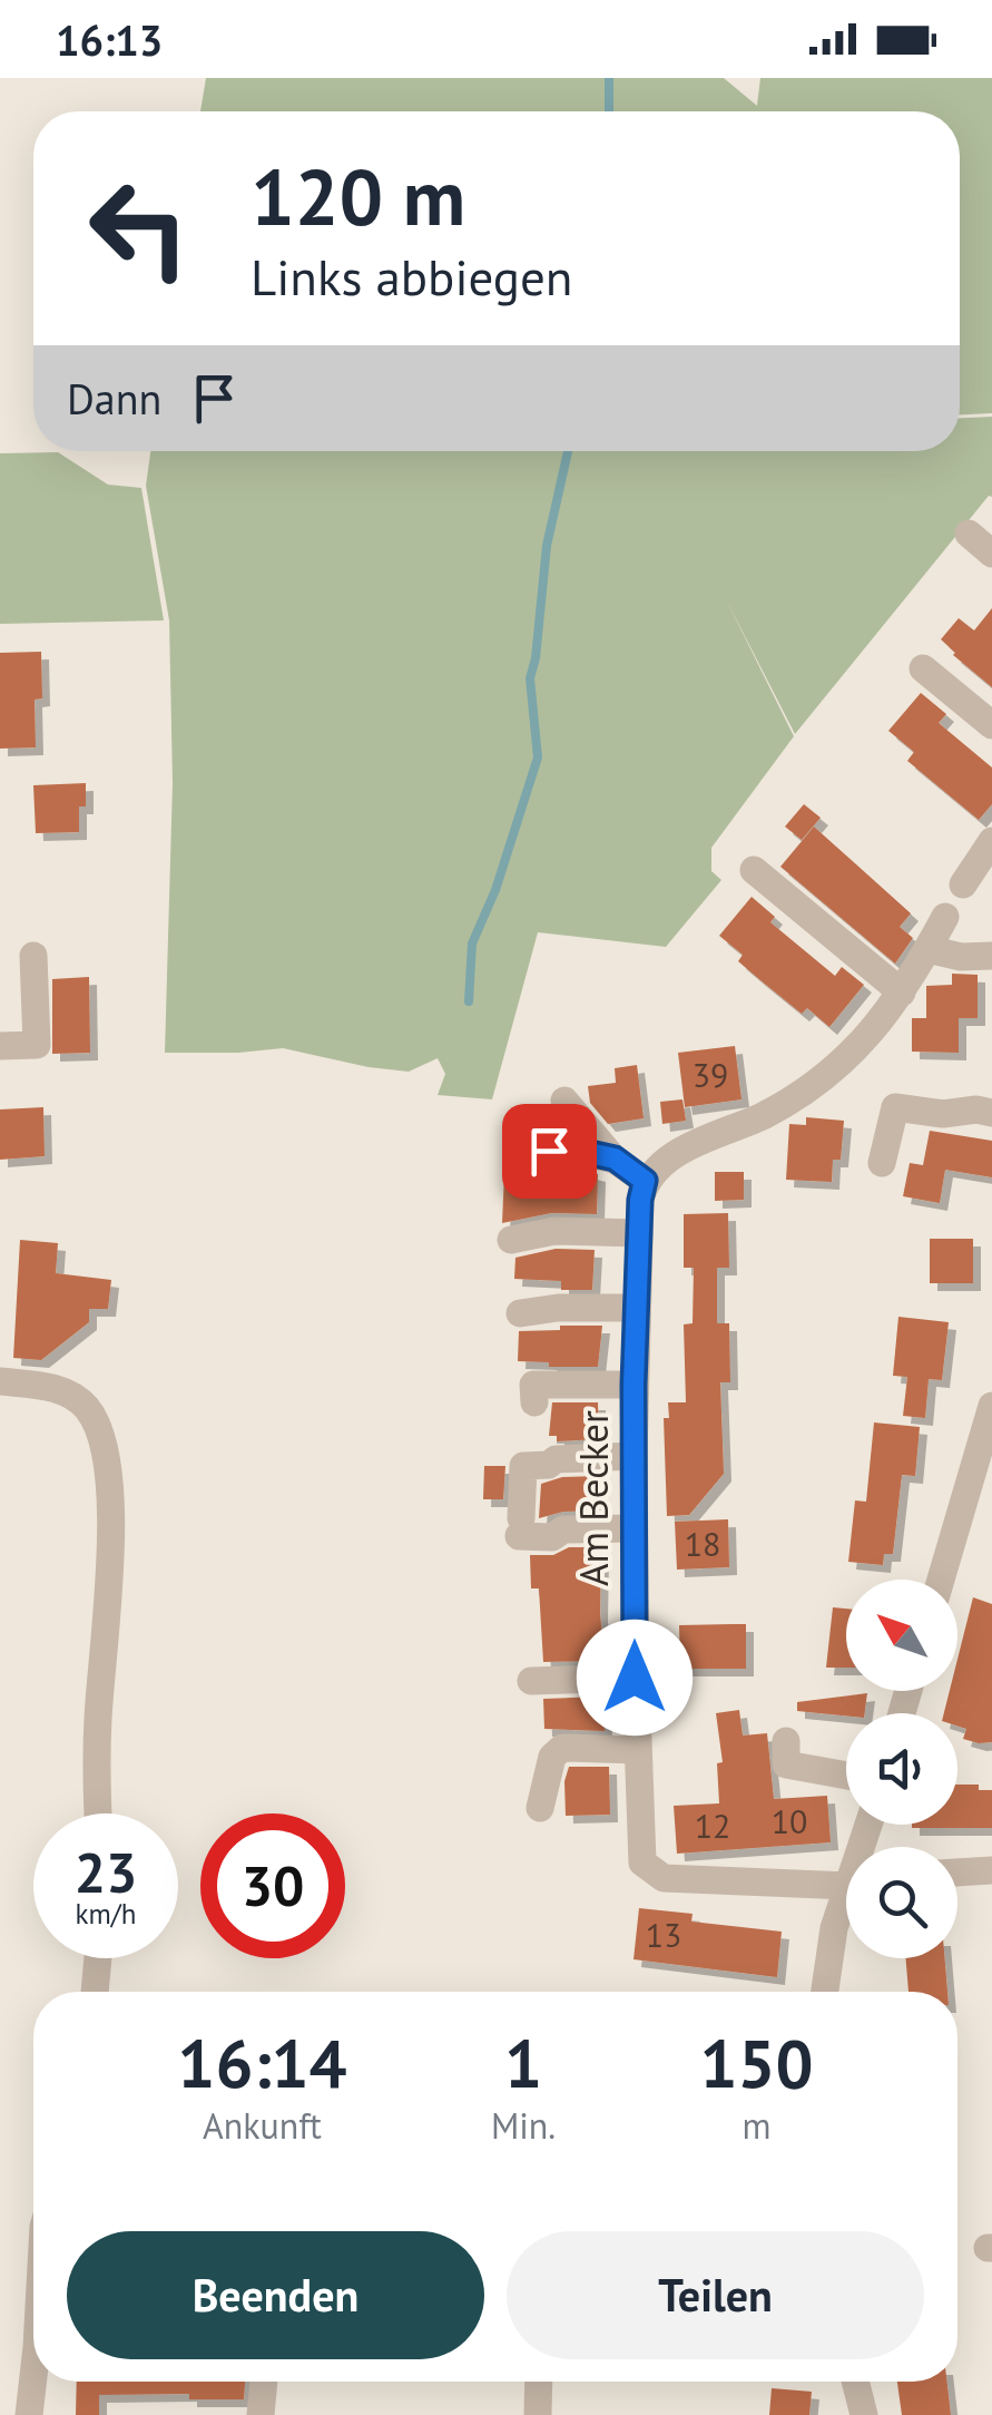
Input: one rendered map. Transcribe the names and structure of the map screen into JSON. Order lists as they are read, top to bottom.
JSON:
{
  "streets": {
    "street": ["Am Becker"]
  },
  "house_numbers": [
    "39",
    "18",
    "10",
    "12",
    "13"
  ],
  "north": "top left",
  "page": {
    "status": "16:13",
    "turn": ["120 m", "Links abbiegen"],
    "then": "Dann",
    "speed": "23 km/h",
    "limit": "30",
    "eta": [
      "16:14",
      "Ankunft",
      "1",
      "Min.",
      "150",
      "m"
    ],
    "buttons": ["Beenden", "Teilen"]
  }
}
